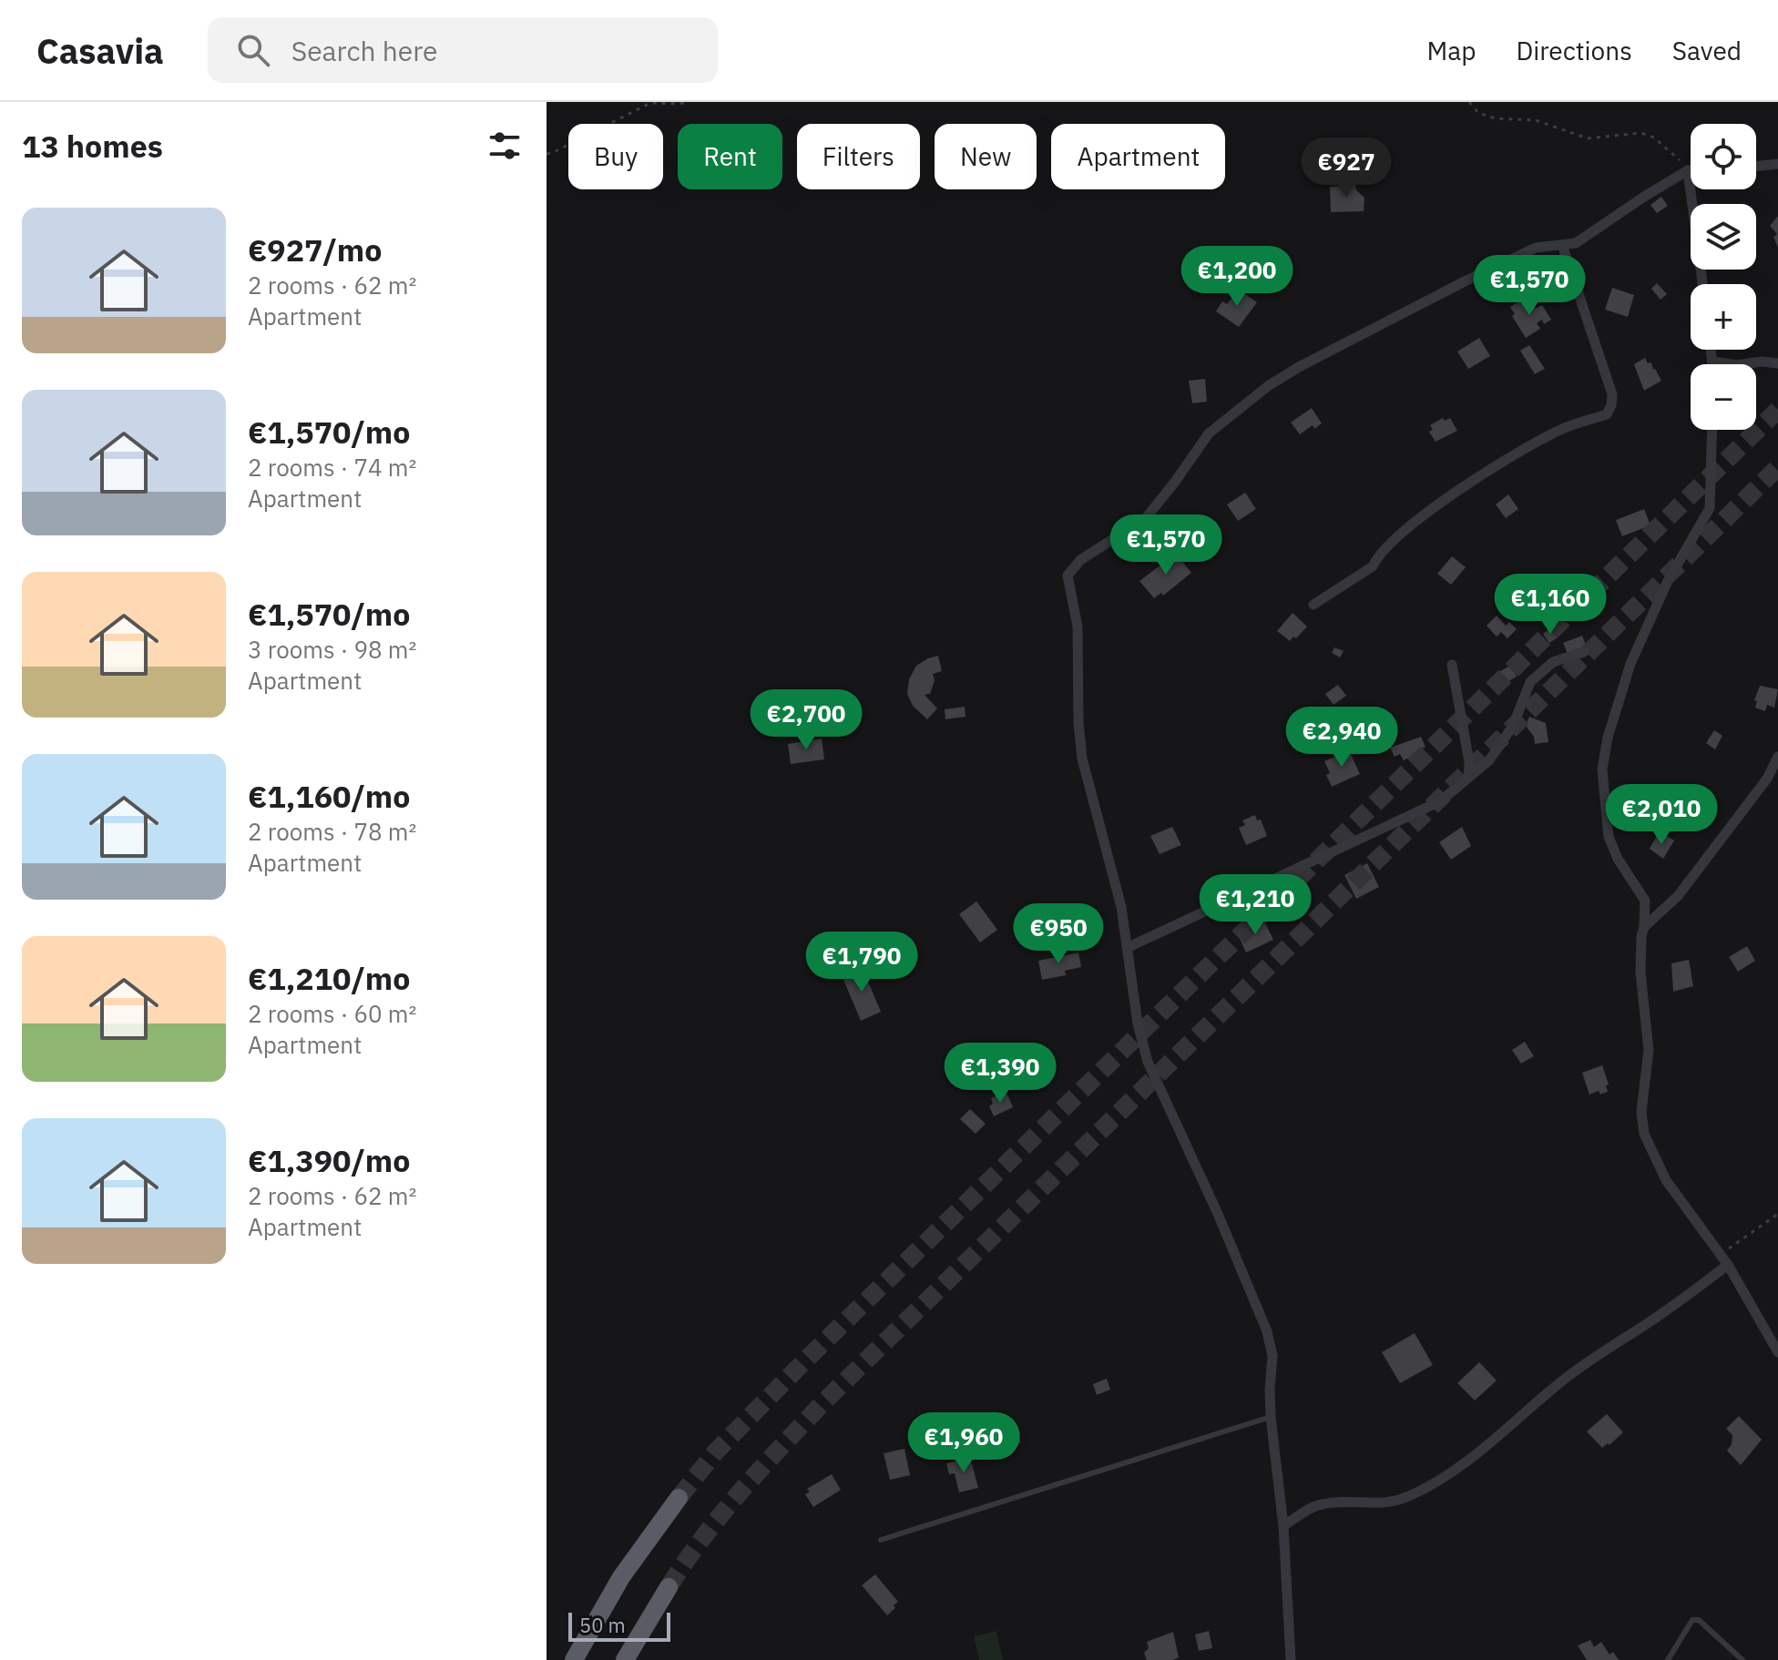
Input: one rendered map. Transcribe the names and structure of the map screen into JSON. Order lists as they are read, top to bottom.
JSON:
{
  "scale_bar": "50 m",
  "page": {
    "header": "Casavia",
    "search": "Search here",
    "nav": ["Map", "Directions", "Saved"],
    "heading": "13 homes",
    "map_buttons": ["+", "−"],
    "chip": [
      "Buy",
      "Rent",
      "Filters",
      "New",
      "Apartment"
    ],
    "price": [
      "€927",
      "€1,200",
      "€1,570",
      "€1,570",
      "€1,160",
      "€2,700",
      "€2,940",
      "€2,010",
      "€1,210",
      "€950",
      "€1,790",
      "€1,390",
      "€1,960"
    ],
    "list": [
      {
        "name": "€927/mo",
        "note": "2 rooms · 62 m² · Apartment"
      },
      {
        "name": "€1,570/mo",
        "note": "2 rooms · 74 m² · Apartment"
      },
      {
        "name": "€1,570/mo",
        "note": "3 rooms · 98 m² · Apartment"
      },
      {
        "name": "€1,160/mo",
        "note": "2 rooms · 78 m² · Apartment"
      },
      {
        "name": "€1,210/mo",
        "note": "2 rooms · 60 m² · Apartment"
      },
      {
        "name": "€1,390/mo",
        "note": "2 rooms · 62 m² · Apartment"
      }
    ],
    "scale": "50 m"
  }
}
